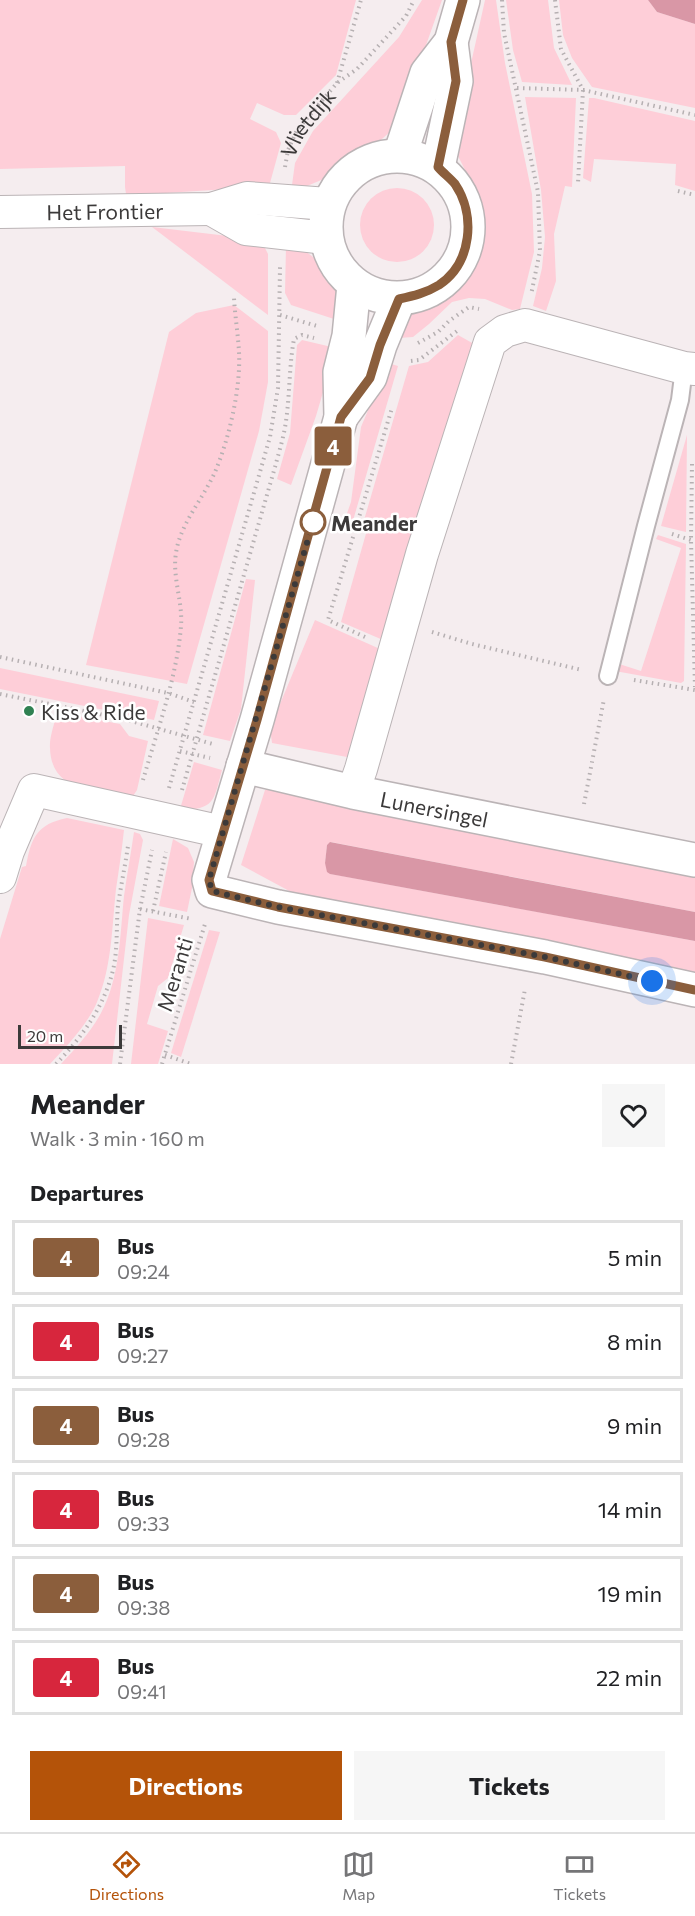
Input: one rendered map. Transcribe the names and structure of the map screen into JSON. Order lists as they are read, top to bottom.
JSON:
{
  "streets": {
    "street": ["Het Frontier", "Lunersingel"],
    "path": ["Vlietdijk", "Meranti"]
  },
  "crossings": [
    ["Vlietdijk", "Het Frontier"]
  ],
  "places": ["Meander", "Kiss & Ride"],
  "lines": ["bus line 4"],
  "scale_bar": "20 m",
  "page": {
    "on_map": "4",
    "scale": "20 m",
    "heading": [
      ["Meander", "Walk · 3 min · 160 m"],
      "Departures"
    ],
    "list": [
      {
        "mark": "4",
        "name": "Bus",
        "note": "09:24",
        "value": "5 min"
      },
      {
        "mark": "4",
        "name": "Bus",
        "note": "09:27",
        "value": "8 min"
      },
      {
        "mark": "4",
        "name": "Bus",
        "note": "09:28",
        "value": "9 min"
      },
      {
        "mark": "4",
        "name": "Bus",
        "note": "09:33",
        "value": "14 min"
      },
      {
        "mark": "4",
        "name": "Bus",
        "note": "09:38",
        "value": "19 min"
      },
      {
        "mark": "4",
        "name": "Bus",
        "note": "09:41",
        "value": "22 min"
      }
    ],
    "buttons": ["Directions", "Tickets"],
    "tabs": ["Directions", "Map", "Tickets"]
  }
}
